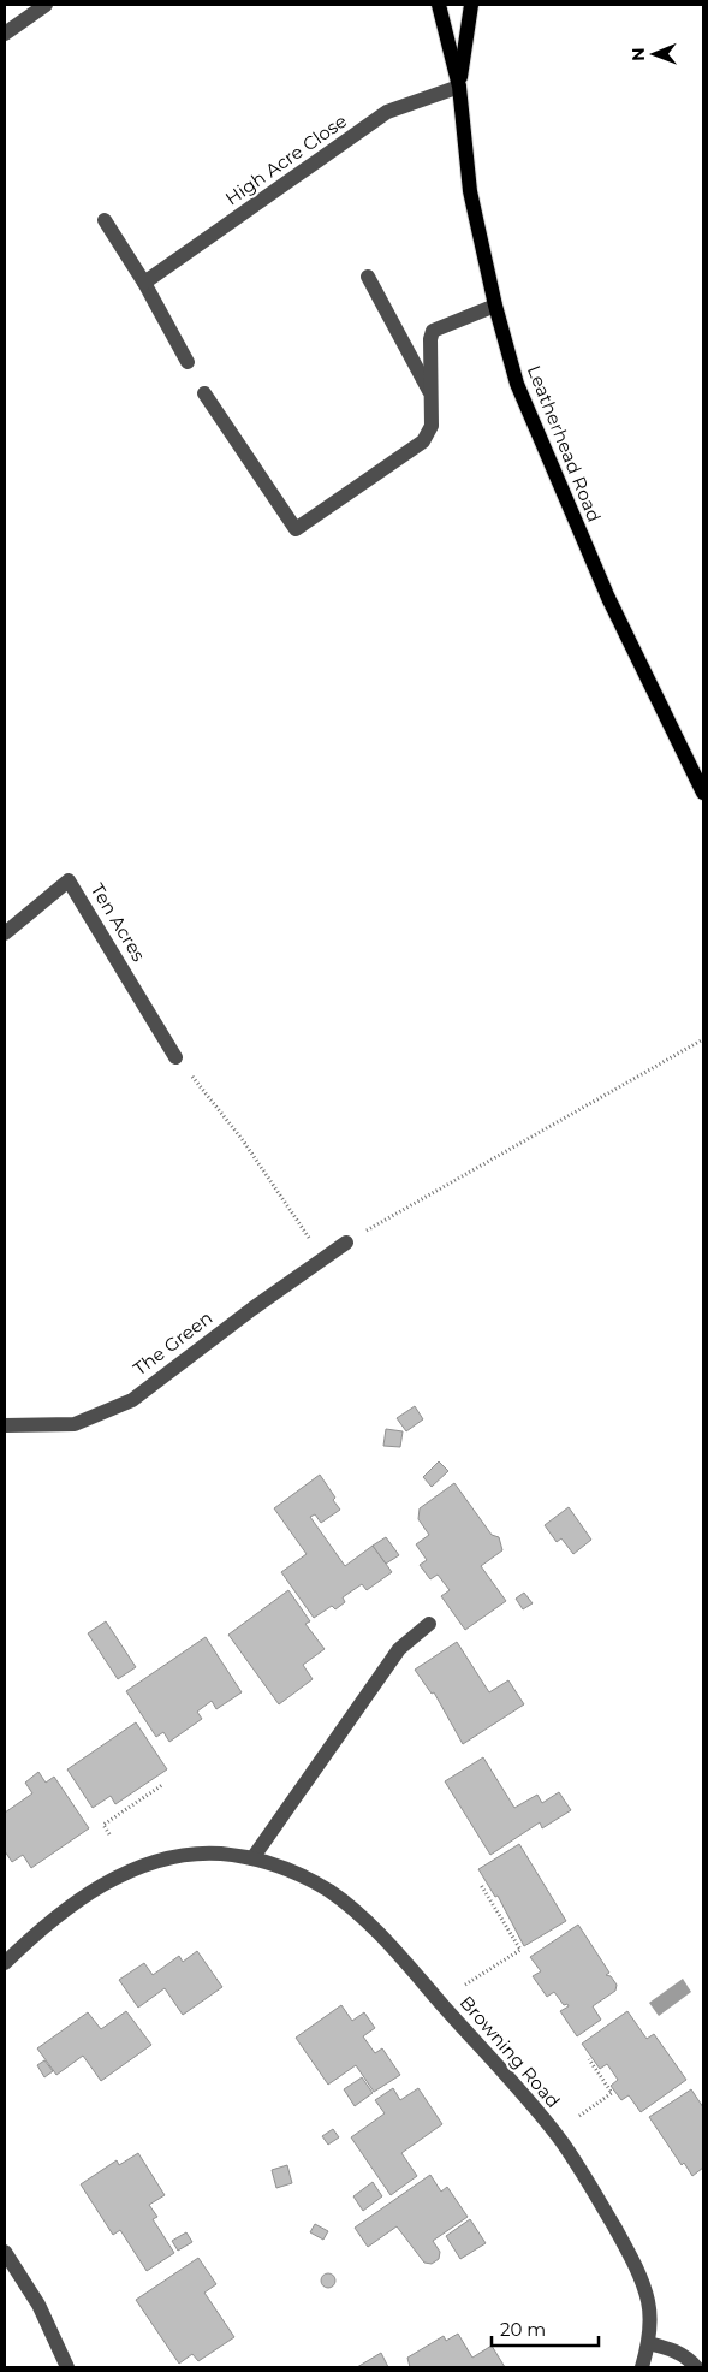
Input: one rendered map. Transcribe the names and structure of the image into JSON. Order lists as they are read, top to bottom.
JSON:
{
  "streets": {
    "main road": ["Leatherhead Road"],
    "street": [
      "High Acre Close",
      "Ten Acres",
      "The Green",
      "Browning Road"
    ]
  },
  "crossings": [
    ["High Acre Close", "Leatherhead Road"]
  ],
  "scale_bar": "20 m",
  "north": "left"
}
